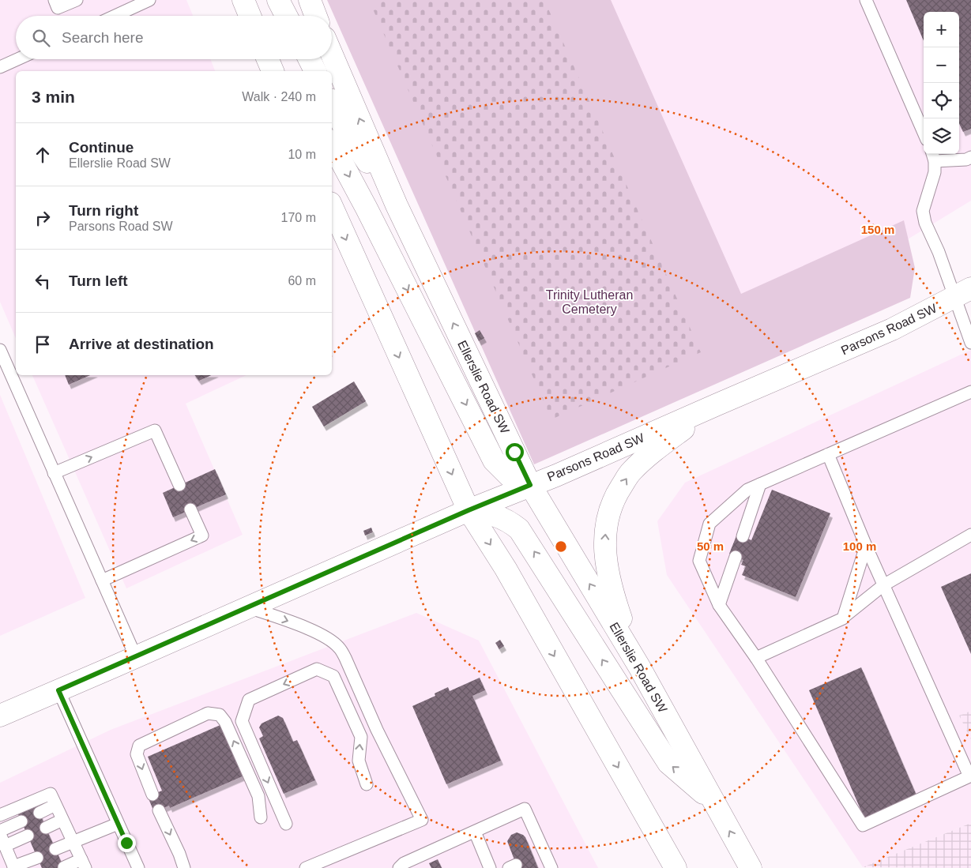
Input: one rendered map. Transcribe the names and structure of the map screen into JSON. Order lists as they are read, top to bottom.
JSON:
{
  "streets": {
    "main road": ["Parsons Road SW", "Ellerslie Road SW"]
  },
  "crossings": [
    ["Parsons Road SW", "Ellerslie Road SW"]
  ],
  "parks": ["Trinity Lutheran Cemetery"],
  "page": {
    "map_buttons": ["+", "−"],
    "search": "Search here",
    "heading": ["3 min", "Walk · 240 m"],
    "list": [
      ["Continue", "Ellerslie Road SW", "10 m"],
      ["Turn right", "Parsons Road SW", "170 m"],
      ["Turn left", "60 m"],
      "Arrive at destination"
    ]
  },
  "rings": ["150 m", "50 m", "100 m"]
}
